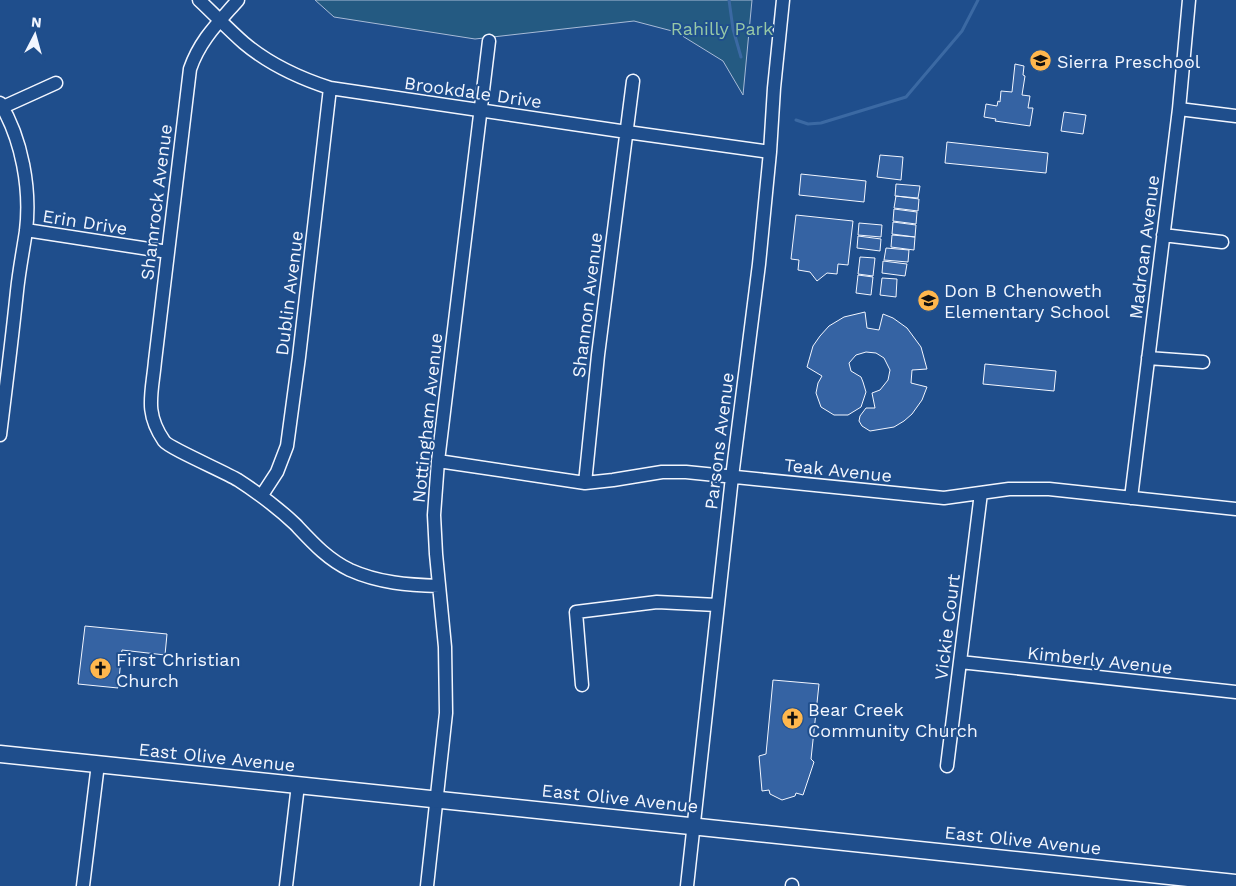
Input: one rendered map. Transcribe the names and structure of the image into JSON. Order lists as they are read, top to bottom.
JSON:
{
  "streets": {
    "main road": ["East Olive Avenue"],
    "street": [
      "Brookdale Drive",
      "Shamrock Avenue",
      "Erin Drive",
      "Madroan Avenue",
      "Dublin Avenue",
      "Shannon Avenue",
      "Nottingham Avenue",
      "Parsons Avenue",
      "Teak Avenue",
      "Vickie Court",
      "Kimberly Avenue"
    ]
  },
  "crossings": [
    ["Brookdale Drive", "Shamrock Avenue"],
    ["Brookdale Drive", "Dublin Avenue"],
    ["Brookdale Drive", "Shannon Avenue"],
    ["Brookdale Drive", "Nottingham Avenue"],
    ["Brookdale Drive", "Parsons Avenue"],
    ["Shamrock Avenue", "Erin Drive"],
    ["Shamrock Avenue", "Dublin Avenue"],
    ["Madroan Avenue", "Teak Avenue"],
    ["Shannon Avenue", "Teak Avenue"],
    ["Nottingham Avenue", "Teak Avenue"],
    ["Nottingham Avenue", "East Olive Avenue"],
    ["Parsons Avenue", "Teak Avenue"],
    ["Parsons Avenue", "East Olive Avenue"],
    ["Teak Avenue", "Vickie Court"],
    ["Vickie Court", "Kimberly Avenue"]
  ],
  "parks": ["Rahilly Park"],
  "places": {
    "school or university": ["Sierra Preschool", "Don B Chenoweth Elementary School"],
    "church": ["First Christian Church", "Bear Creek Community Church"]
  },
  "north": "top"
}
